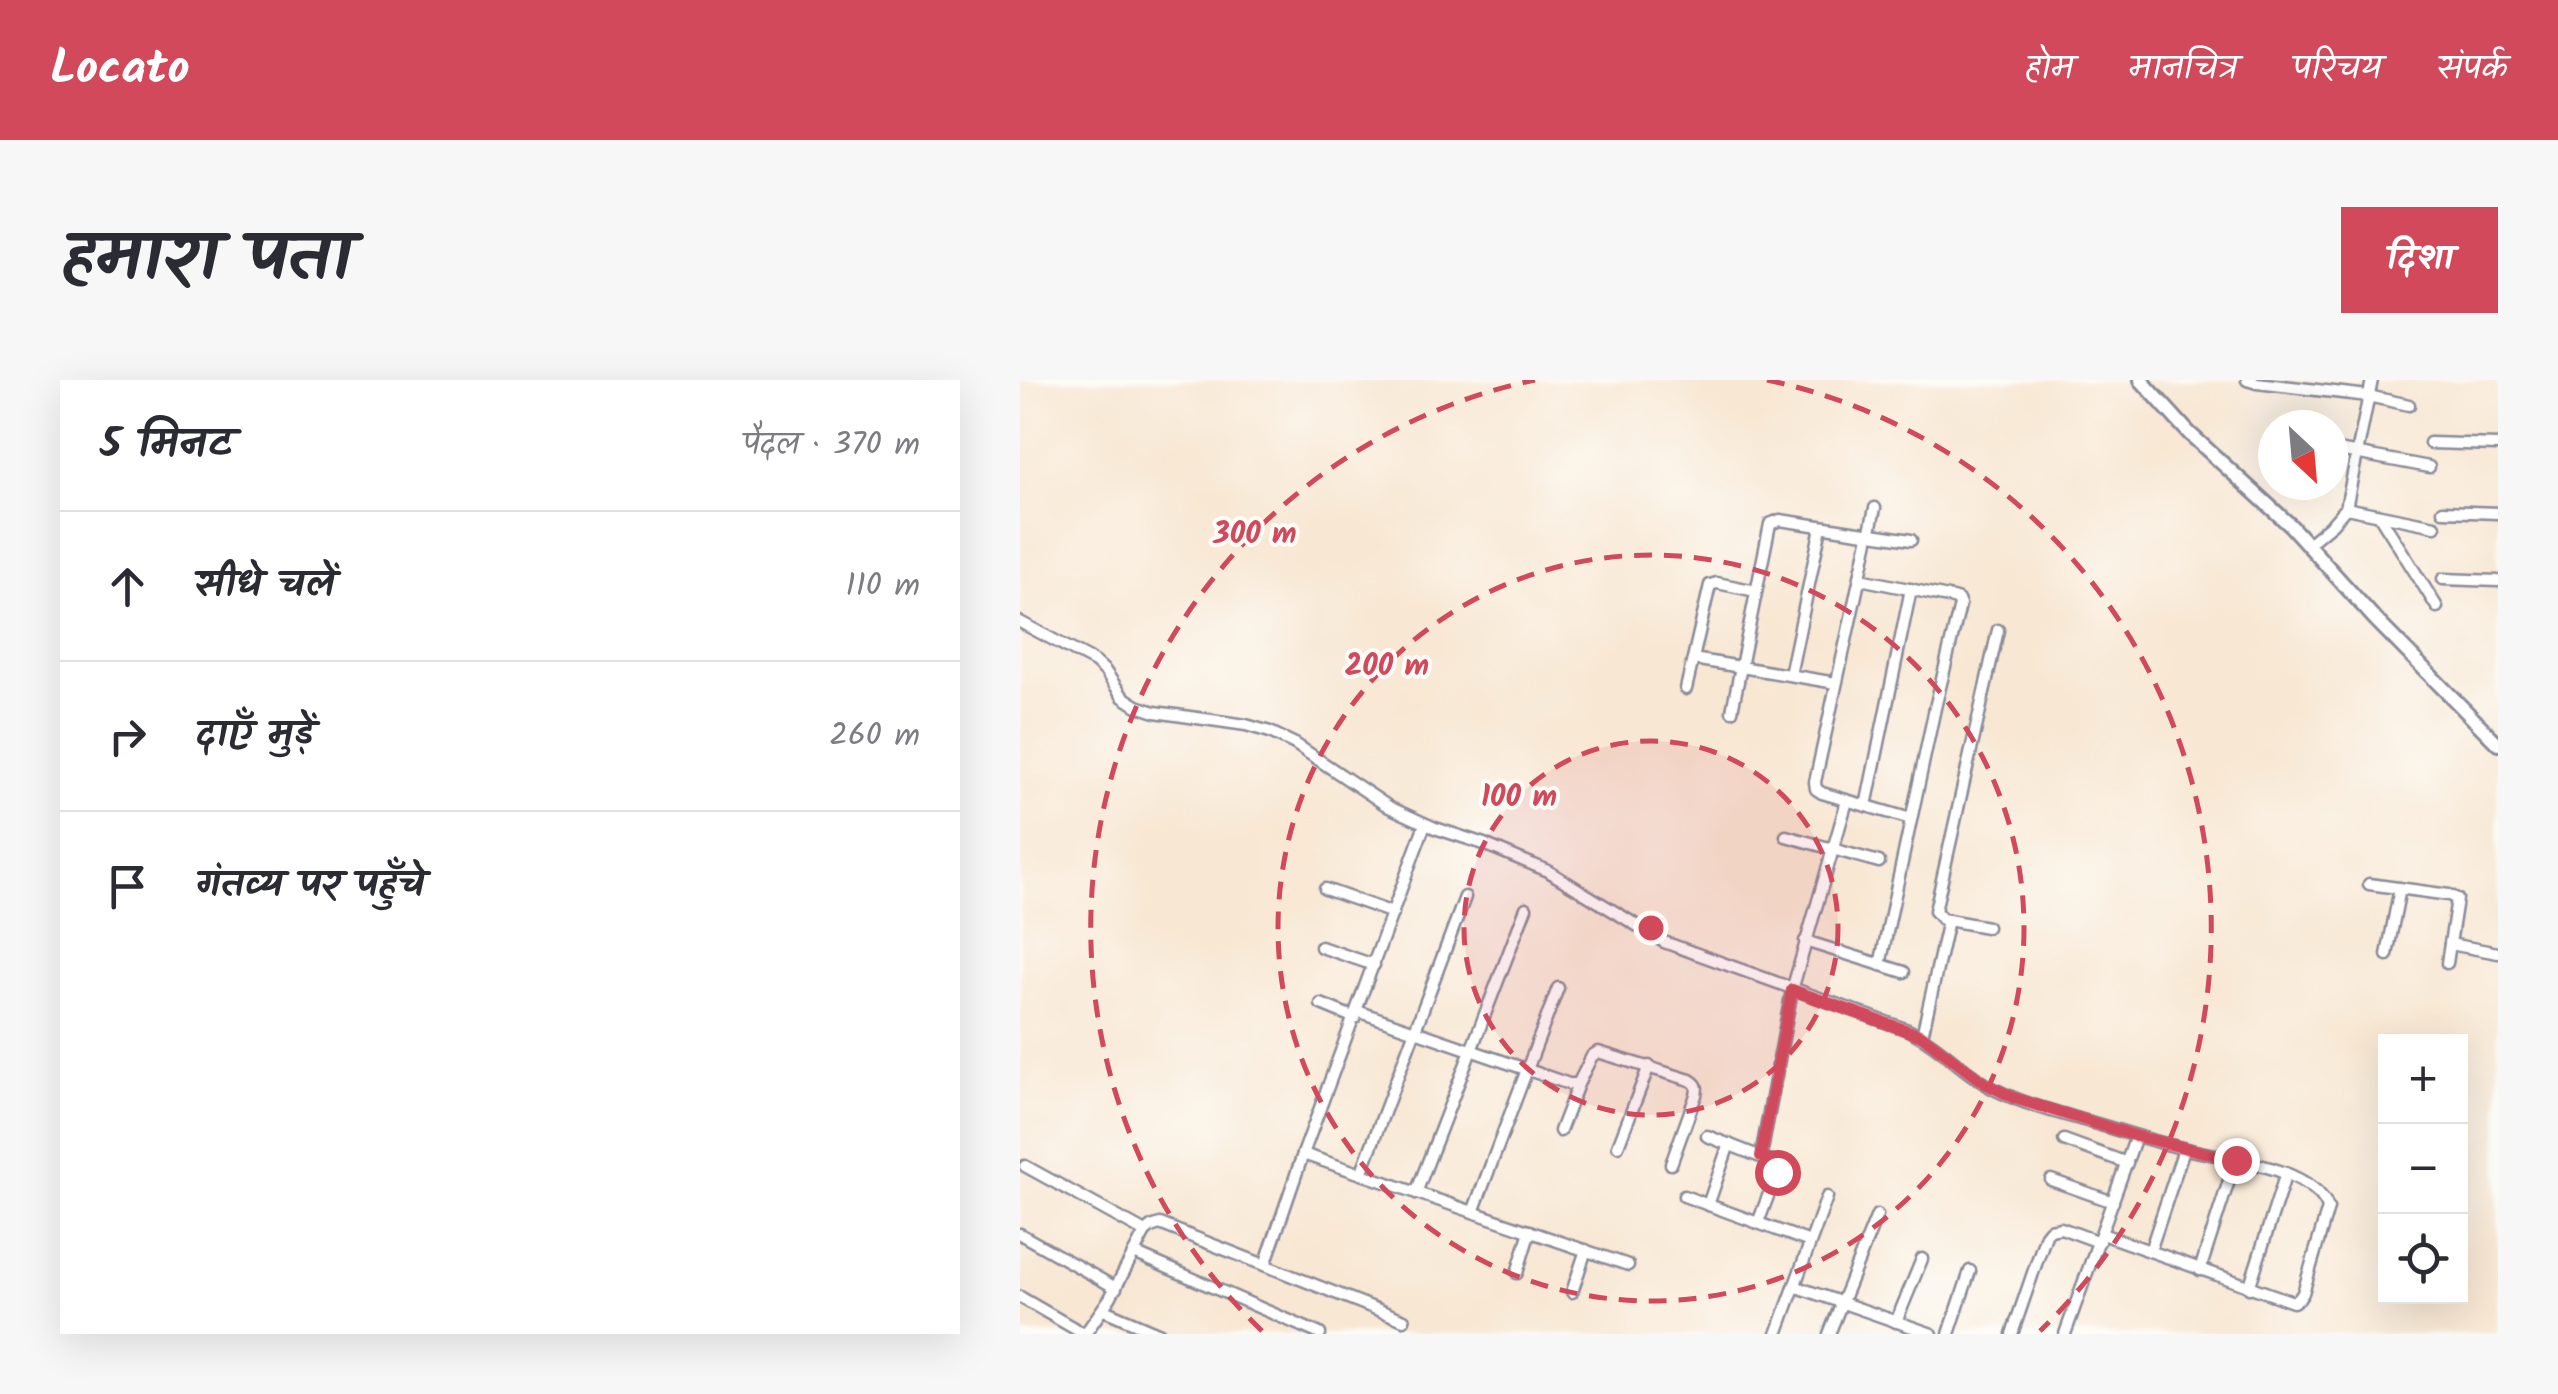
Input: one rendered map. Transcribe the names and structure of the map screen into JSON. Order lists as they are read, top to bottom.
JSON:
{
  "north": "bottom right",
  "page": {
    "header": "Locato",
    "nav": [
      "होम",
      "मानचित्र",
      "परिचय",
      "संपर्क"
    ],
    "title": "हमारा पता",
    "buttons": "दिशा",
    "heading": ["5 मिनट", "पैदल · 370 m"],
    "list": [
      ["सीधे चलें", "110 m"],
      ["दाएँ मुड़ें", "260 m"],
      "गंतव्य पर पहुँचे"
    ],
    "map_buttons": ["+", "−"]
  },
  "rings": ["300 m", "200 m", "100 m"]
}
